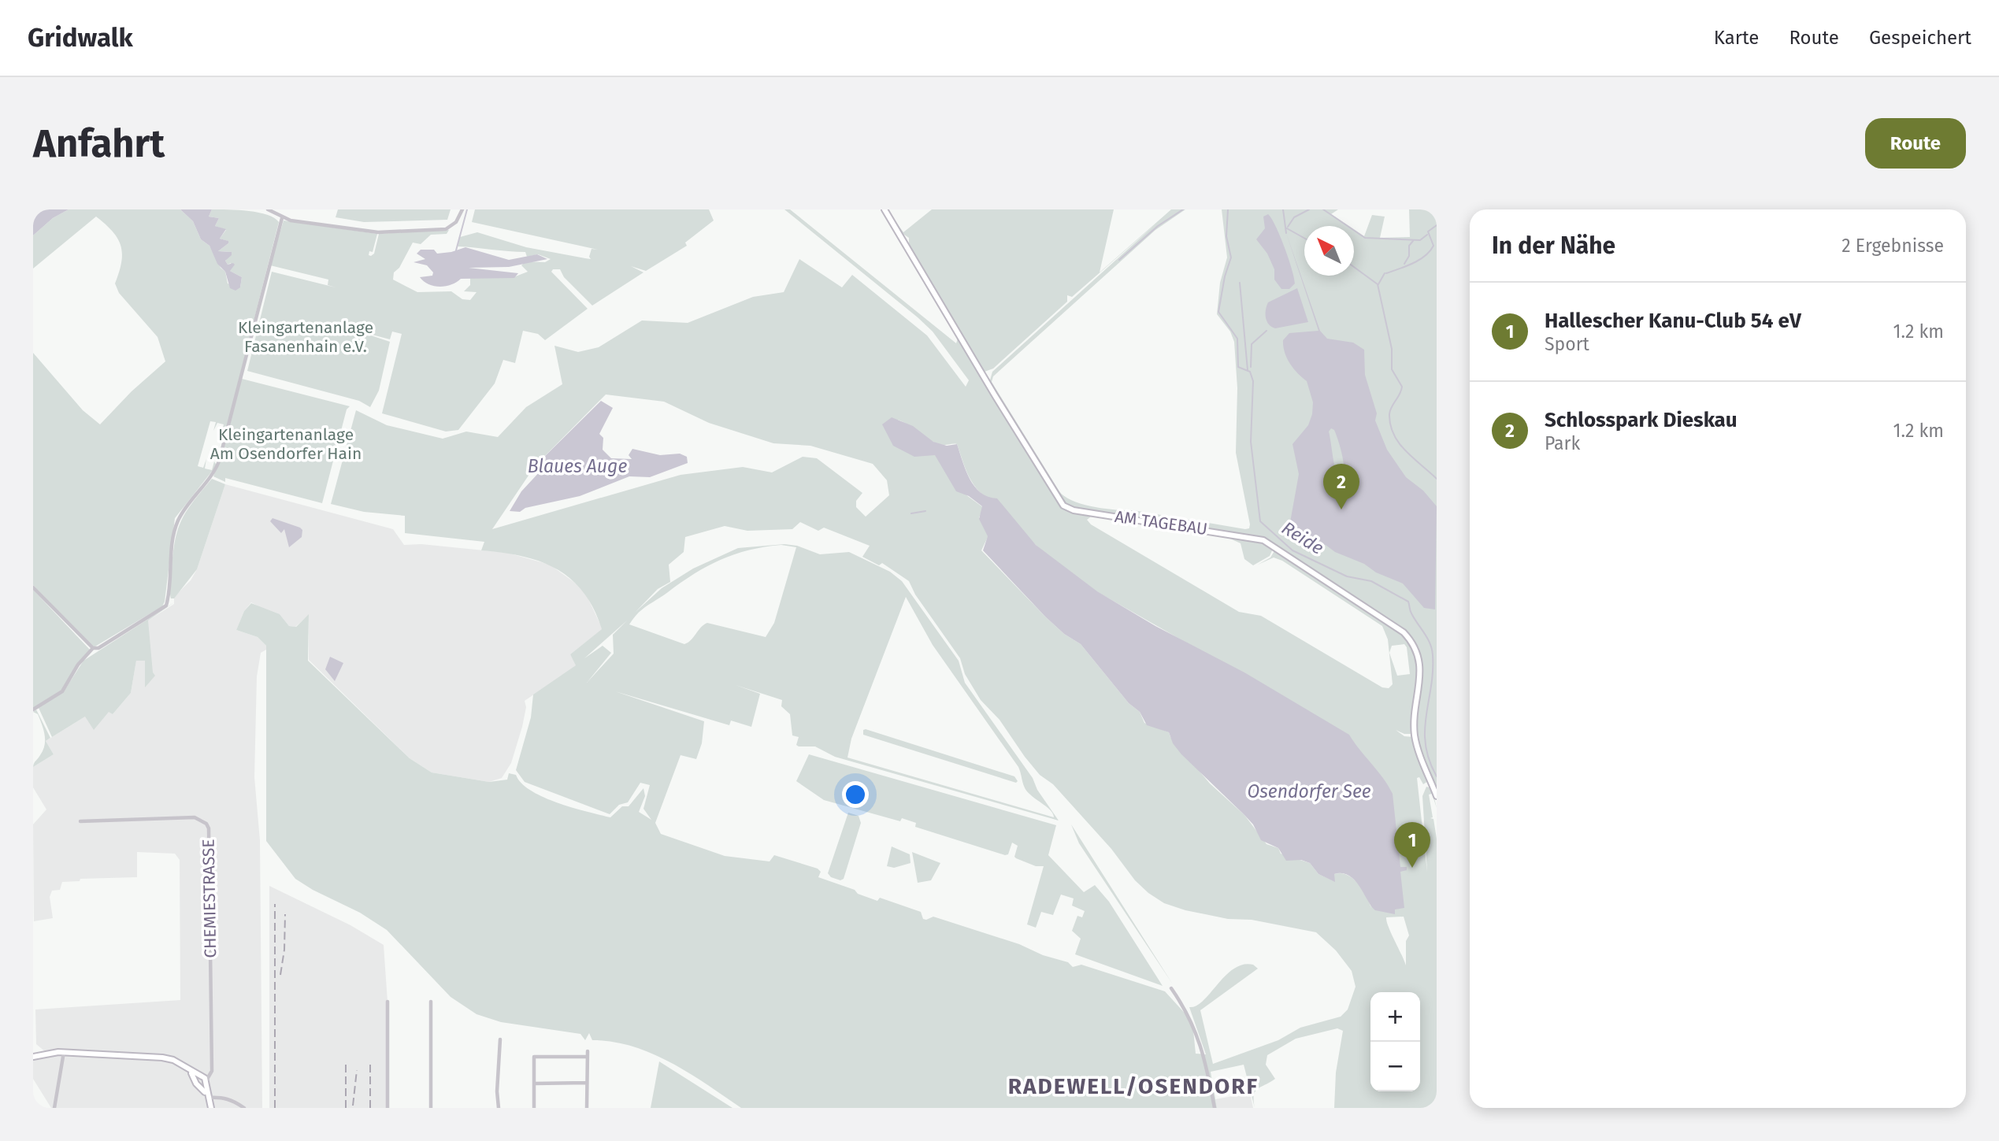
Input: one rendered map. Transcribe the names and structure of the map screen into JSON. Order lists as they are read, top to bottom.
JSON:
{
  "streets": {
    "street": ["AM TAGEBAU", "CHEMIESTRASSE"]
  },
  "districts": ["RADEWELL/OSENDORF"],
  "water": ["Blaues Auge", "Reide", "Osendorfer See"],
  "parks": ["Kleingartenanlage Fasanenhain e.V.", "Kleingartenanlage Am Osendorfer Hain"],
  "north": "top left",
  "page": {
    "header": "Gridwalk",
    "nav": ["Karte", "Route", "Gespeichert"],
    "buttons": "Route",
    "title": "Anfahrt",
    "heading": ["In der Nähe", "2 Ergebnisse"],
    "list": [
      {
        "mark": "1",
        "name": "Hallescher Kanu-Club 54 eV",
        "note": "Sport",
        "value": "1.2 km"
      },
      {
        "mark": "2",
        "name": "Schlosspark Dieskau",
        "note": "Park",
        "value": "1.2 km"
      }
    ],
    "pins": ["2", "1"],
    "map_buttons": ["+", "−"]
  }
}
